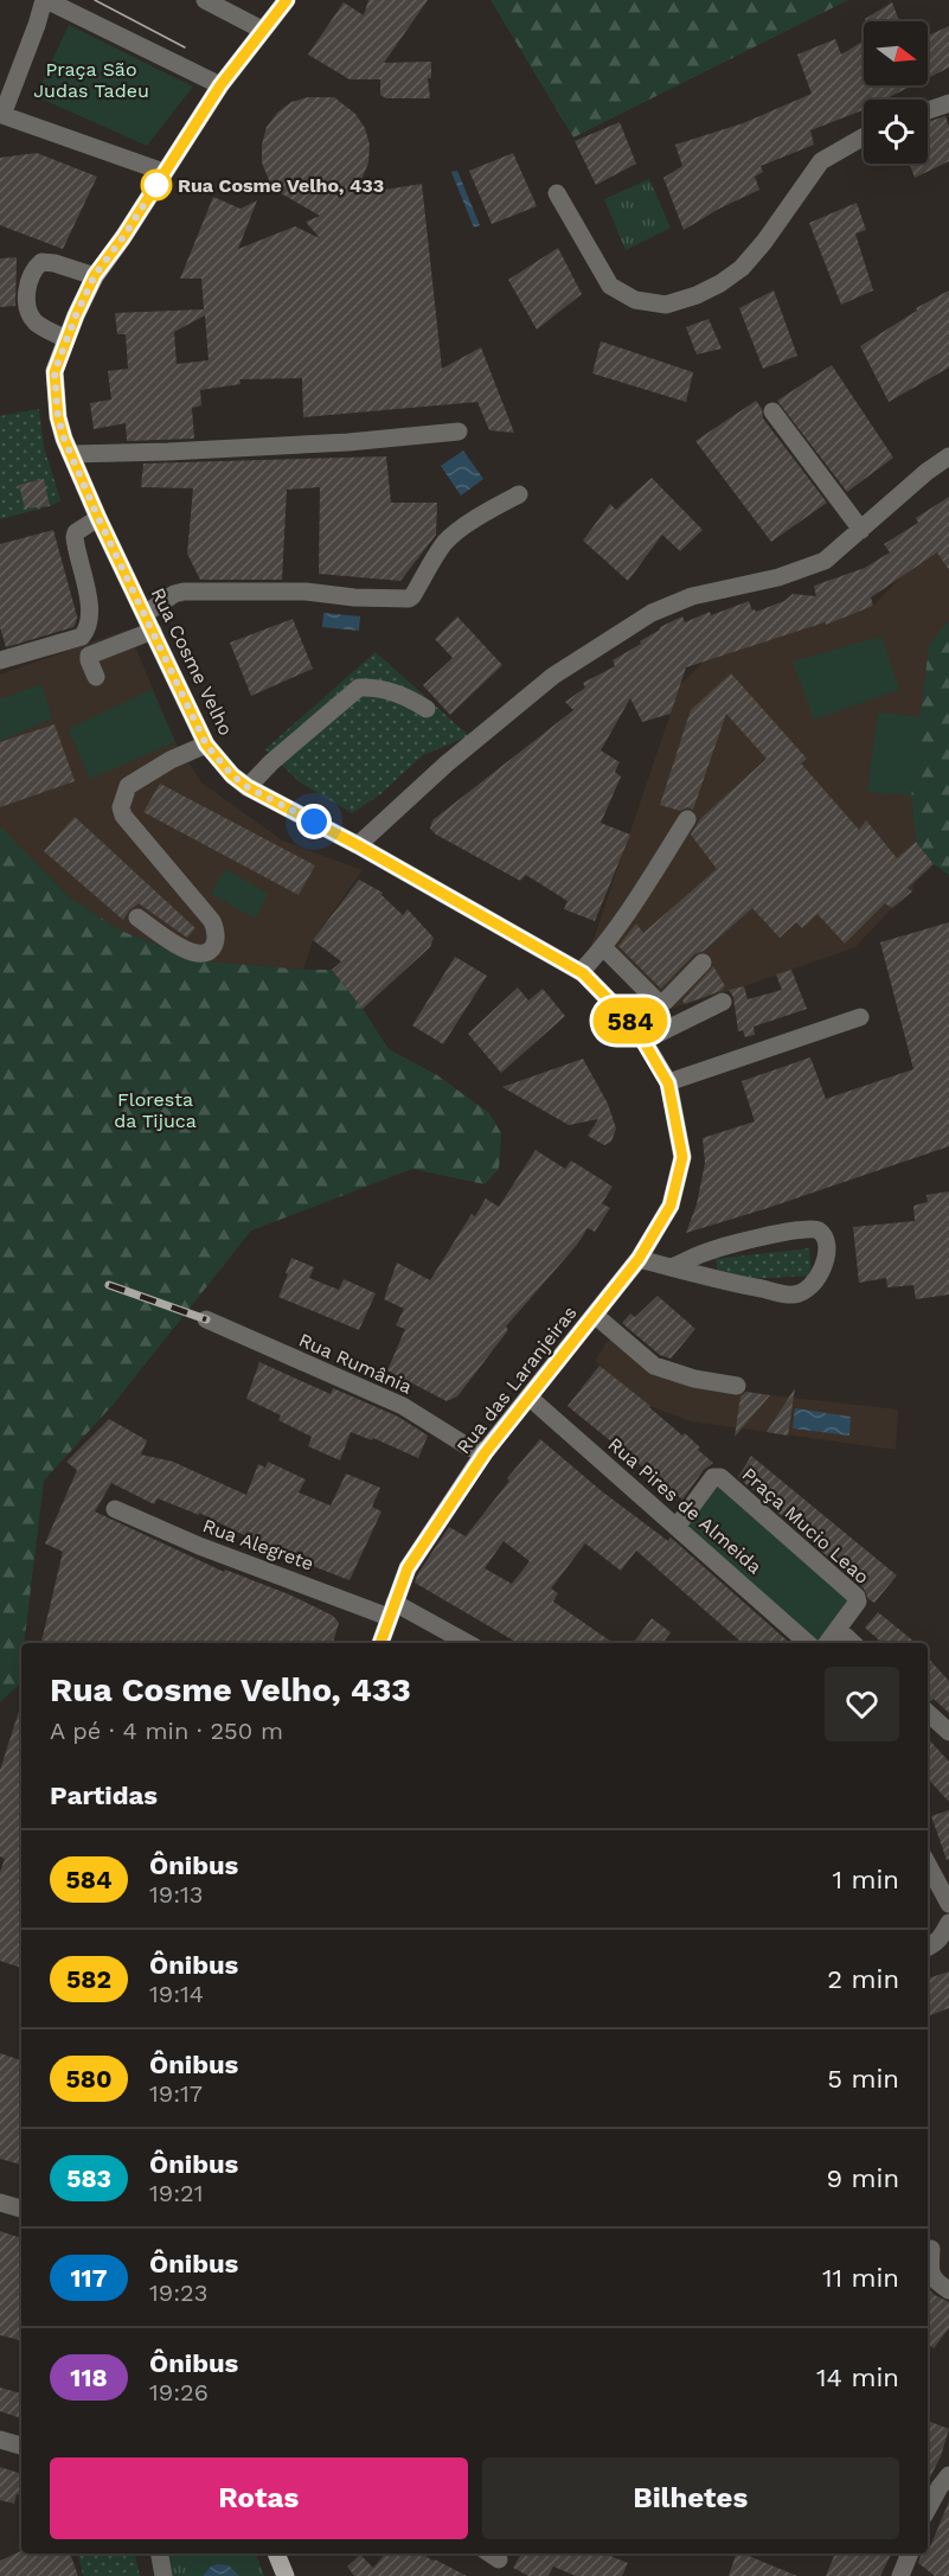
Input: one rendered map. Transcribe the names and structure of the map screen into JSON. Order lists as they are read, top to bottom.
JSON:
{
  "streets": {
    "main road": ["Rua Cosme Velho", "Rua das Laranjeiras"],
    "street": [
      "Rua Rumânia",
      "Rua Pires de Almeida",
      "Praça Mucio Leao",
      "Rua Alegrete"
    ]
  },
  "crossings": [
    ["Rua Cosme Velho", "Rua das Laranjeiras"],
    ["Rua Rumânia", "Rua das Laranjeiras"],
    ["Rua das Laranjeiras", "Rua Pires de Almeida"],
    ["Rua das Laranjeiras", "Rua Alegrete"],
    ["Rua Pires de Almeida", "Praça Mucio Leao"]
  ],
  "parks": ["Praça São Judas Tadeu", "Floresta da Tijuca"],
  "places": ["Rua Cosme Velho, 433"],
  "lines": ["bus line 584"],
  "north": "right",
  "page": {
    "on_map": "584",
    "heading": [
      ["Rua Cosme Velho, 433", "A pé · 4 min · 250 m"],
      "Partidas"
    ],
    "list": [
      {
        "mark": "584",
        "name": "Ônibus",
        "note": "19:13",
        "value": "1 min"
      },
      {
        "mark": "582",
        "name": "Ônibus",
        "note": "19:14",
        "value": "2 min"
      },
      {
        "mark": "580",
        "name": "Ônibus",
        "note": "19:17",
        "value": "5 min"
      },
      {
        "mark": "583",
        "name": "Ônibus",
        "note": "19:21",
        "value": "9 min"
      },
      {
        "mark": "117",
        "name": "Ônibus",
        "note": "19:23",
        "value": "11 min"
      },
      {
        "mark": "118",
        "name": "Ônibus",
        "note": "19:26",
        "value": "14 min"
      }
    ],
    "buttons": ["Rotas", "Bilhetes"]
  }
}
